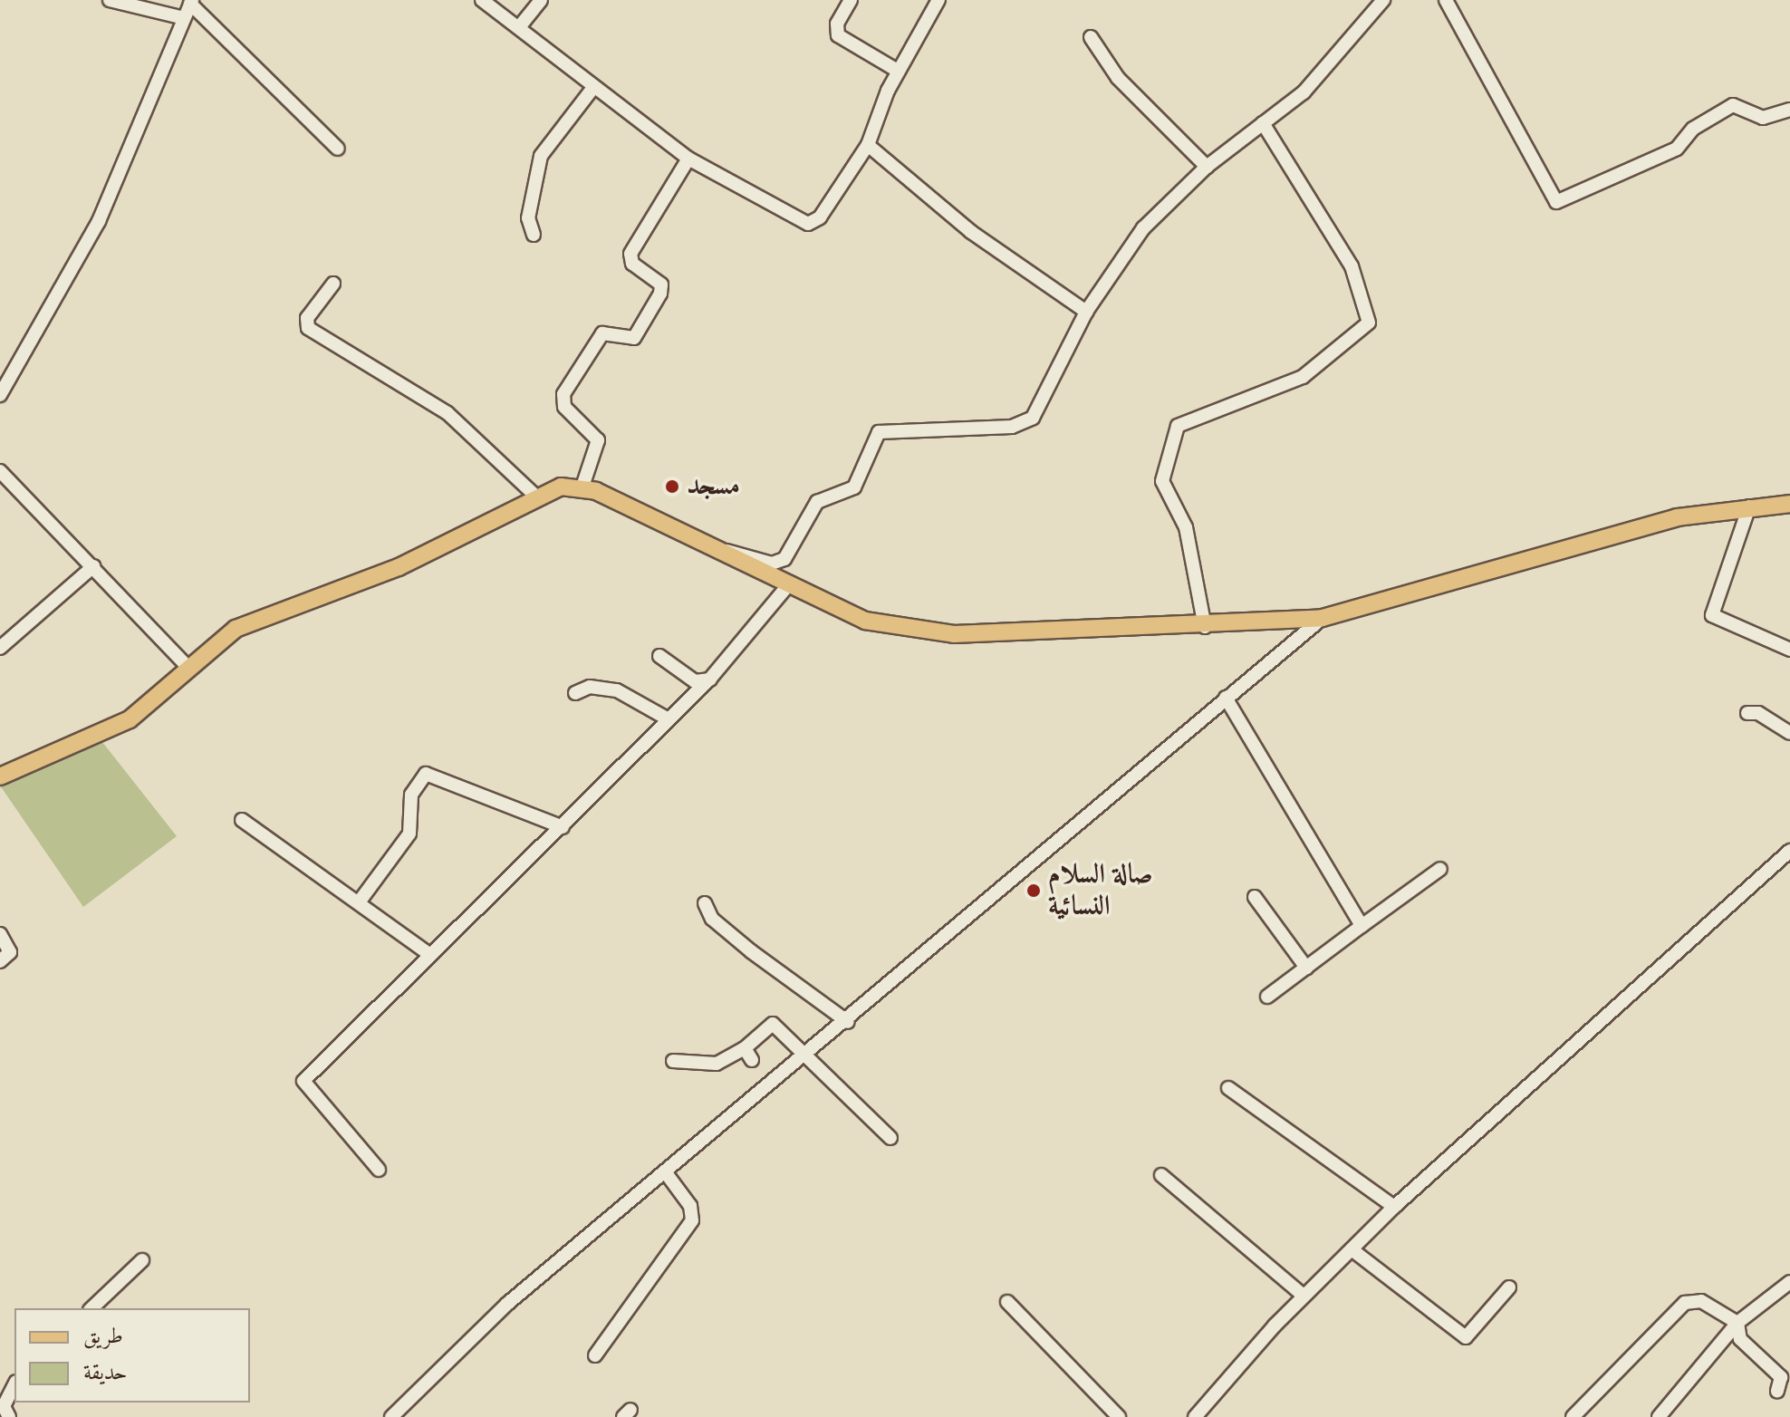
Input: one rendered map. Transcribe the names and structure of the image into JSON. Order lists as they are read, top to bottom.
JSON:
{
  "places": ["مسجد", "صالة السلام النسائية"],
  "legend": ["طريق", "حديقة"]
}
